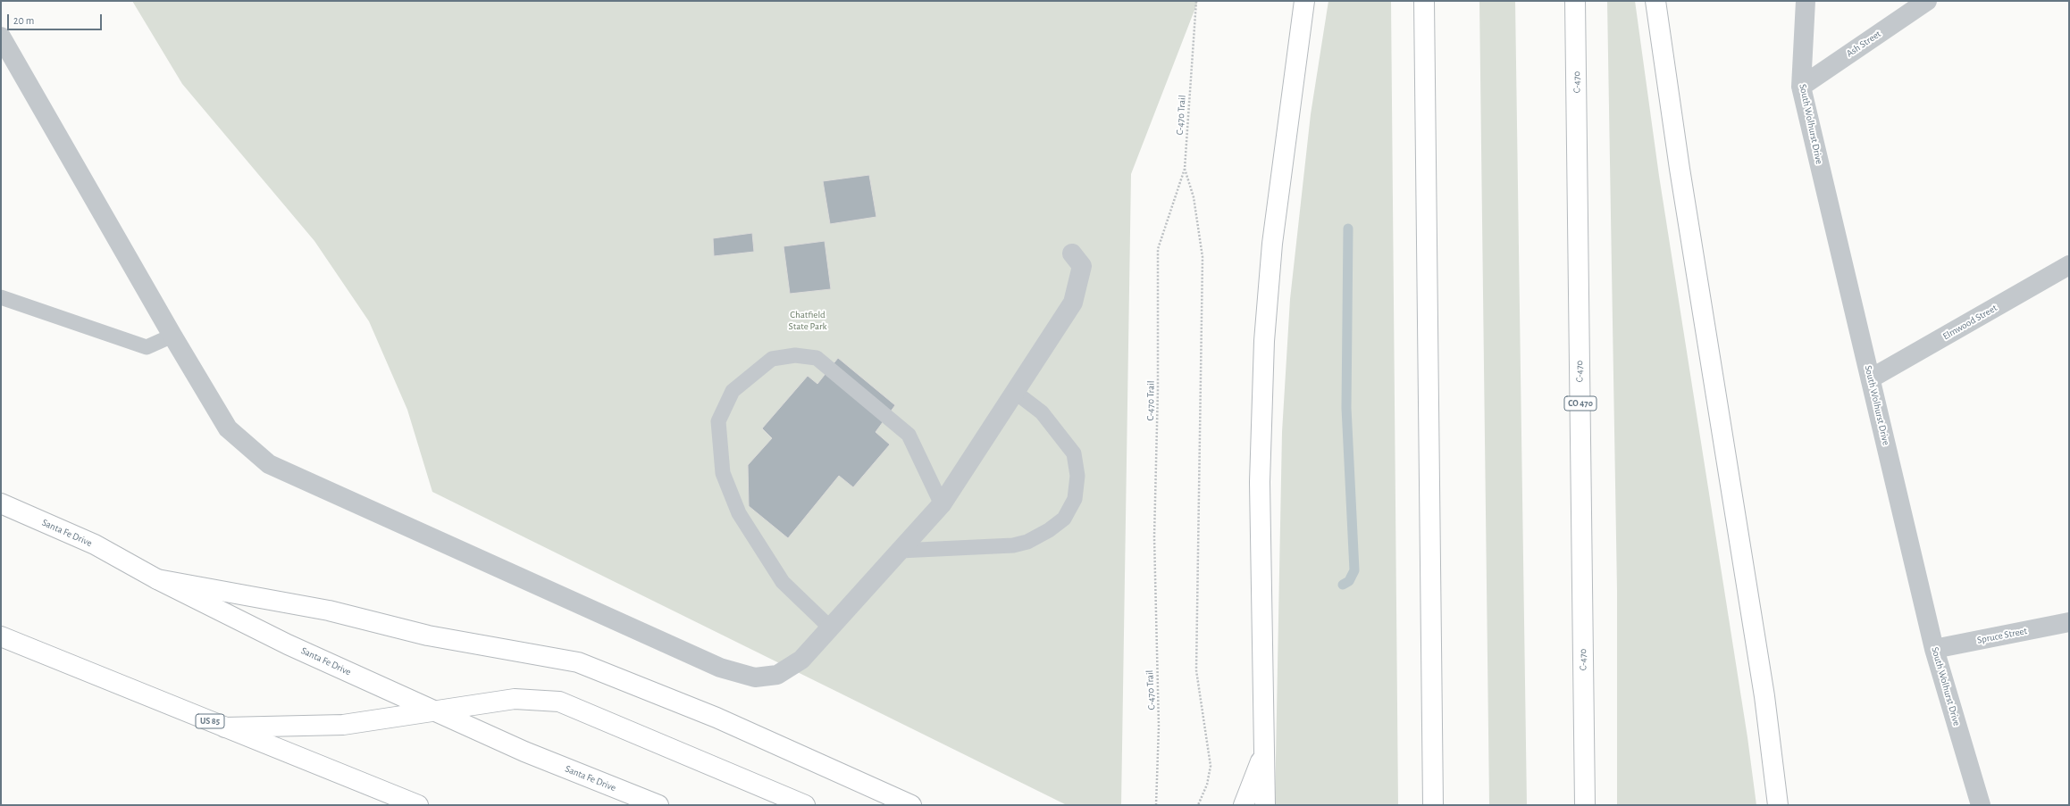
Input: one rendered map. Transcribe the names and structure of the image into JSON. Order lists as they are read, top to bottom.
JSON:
{
  "streets": {
    "highway": [
      "C-470",
      "CO 470",
      "Santa Fe Drive",
      "US 85"
    ],
    "street": [
      "Ash Street",
      "South Wolhurst Drive",
      "Elmwood Street",
      "Spruce Street"
    ],
    "path": ["C-470 Trail"]
  },
  "crossings": [
    ["Ash Street", "South Wolhurst Drive"],
    ["South Wolhurst Drive", "Elmwood Street"],
    ["South Wolhurst Drive", "Spruce Street"]
  ],
  "parks": ["Chatfield State Park"],
  "scale_bar": "20 m"
}
